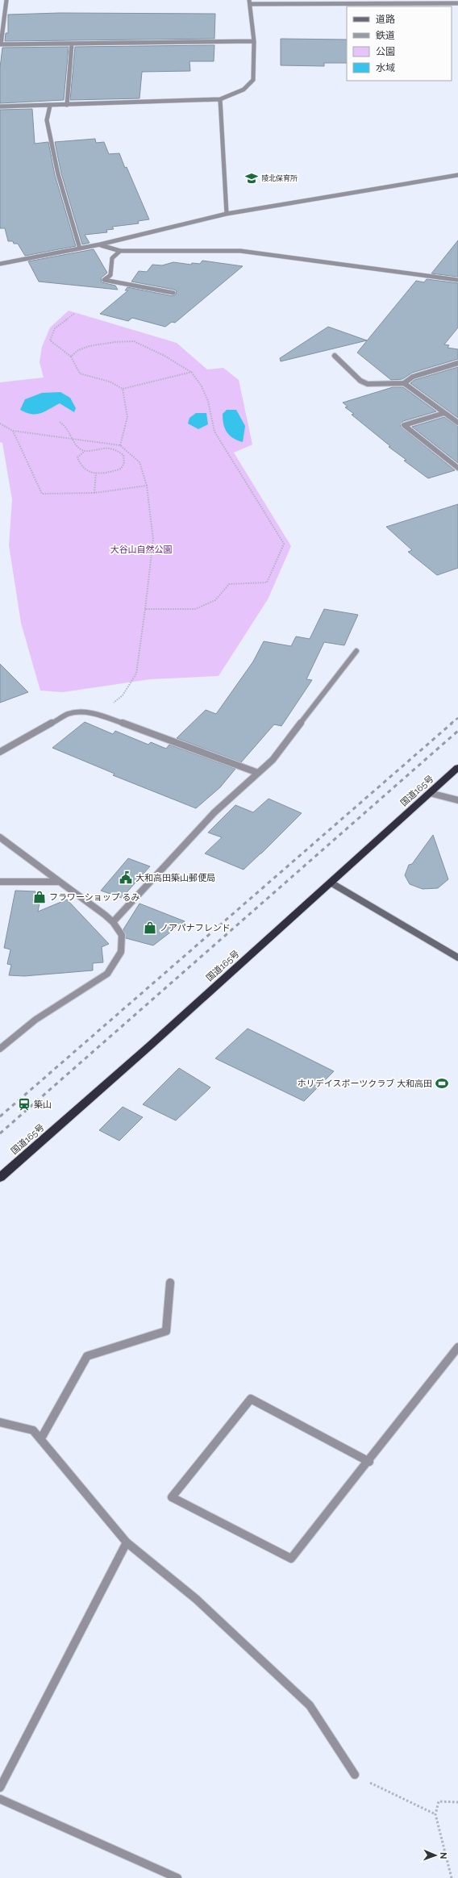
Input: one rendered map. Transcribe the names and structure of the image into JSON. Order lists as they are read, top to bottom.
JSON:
{
  "streets": {
    "highway": ["国道165号"]
  },
  "parks": ["大谷山自然公園"],
  "places": {
    "school or university": ["陵北保育所"],
    "public building": ["大和高田築山郵便局"],
    "shop": ["フラワーショップ るみ", "ノアパナフレンド"],
    "sports": ["ホリデイスポーツクラブ 大和高田"],
    "station": ["築山"]
  },
  "legend": [
    "道路",
    "鉄道",
    "公園",
    "水域"
  ],
  "north": "right"
}
